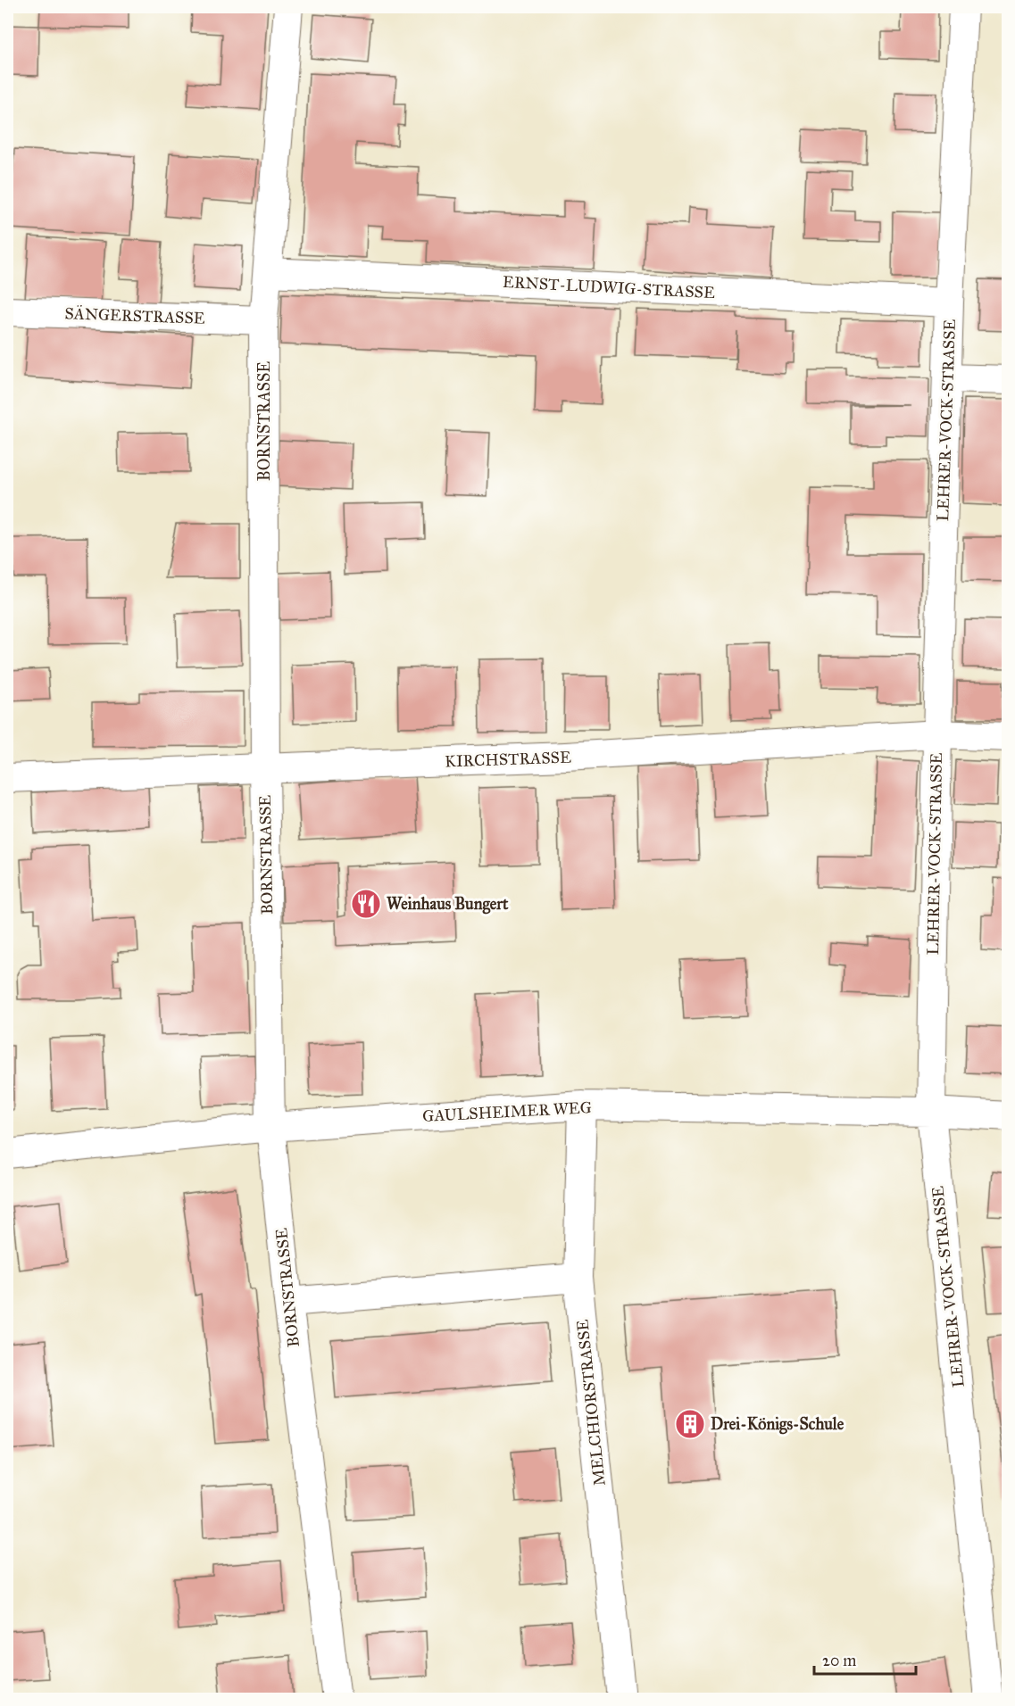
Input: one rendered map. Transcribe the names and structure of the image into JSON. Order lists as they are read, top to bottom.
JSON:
{
  "streets": {
    "street": [
      "ERNST-LUDWIG-STRASSE",
      "SÄNGERSTRASSE",
      "LEHRER-VOCK-STRASSE",
      "BORNSTRASSE",
      "KIRCHSTRASSE",
      "GAULSHEIMER WEG",
      "MELCHIORSTRASSE"
    ]
  },
  "crossings": [
    ["ERNST-LUDWIG-STRASSE", "LEHRER-VOCK-STRASSE"],
    ["ERNST-LUDWIG-STRASSE", "BORNSTRASSE"],
    ["SÄNGERSTRASSE", "BORNSTRASSE"],
    ["LEHRER-VOCK-STRASSE", "KIRCHSTRASSE"],
    ["LEHRER-VOCK-STRASSE", "GAULSHEIMER WEG"],
    ["BORNSTRASSE", "KIRCHSTRASSE"],
    ["BORNSTRASSE", "GAULSHEIMER WEG"],
    ["GAULSHEIMER WEG", "MELCHIORSTRASSE"]
  ],
  "places": {
    "restaurant": ["Weinhaus Bungert"],
    "building": ["Drei-Königs-Schule"]
  },
  "scale_bar": "20 m"
}
